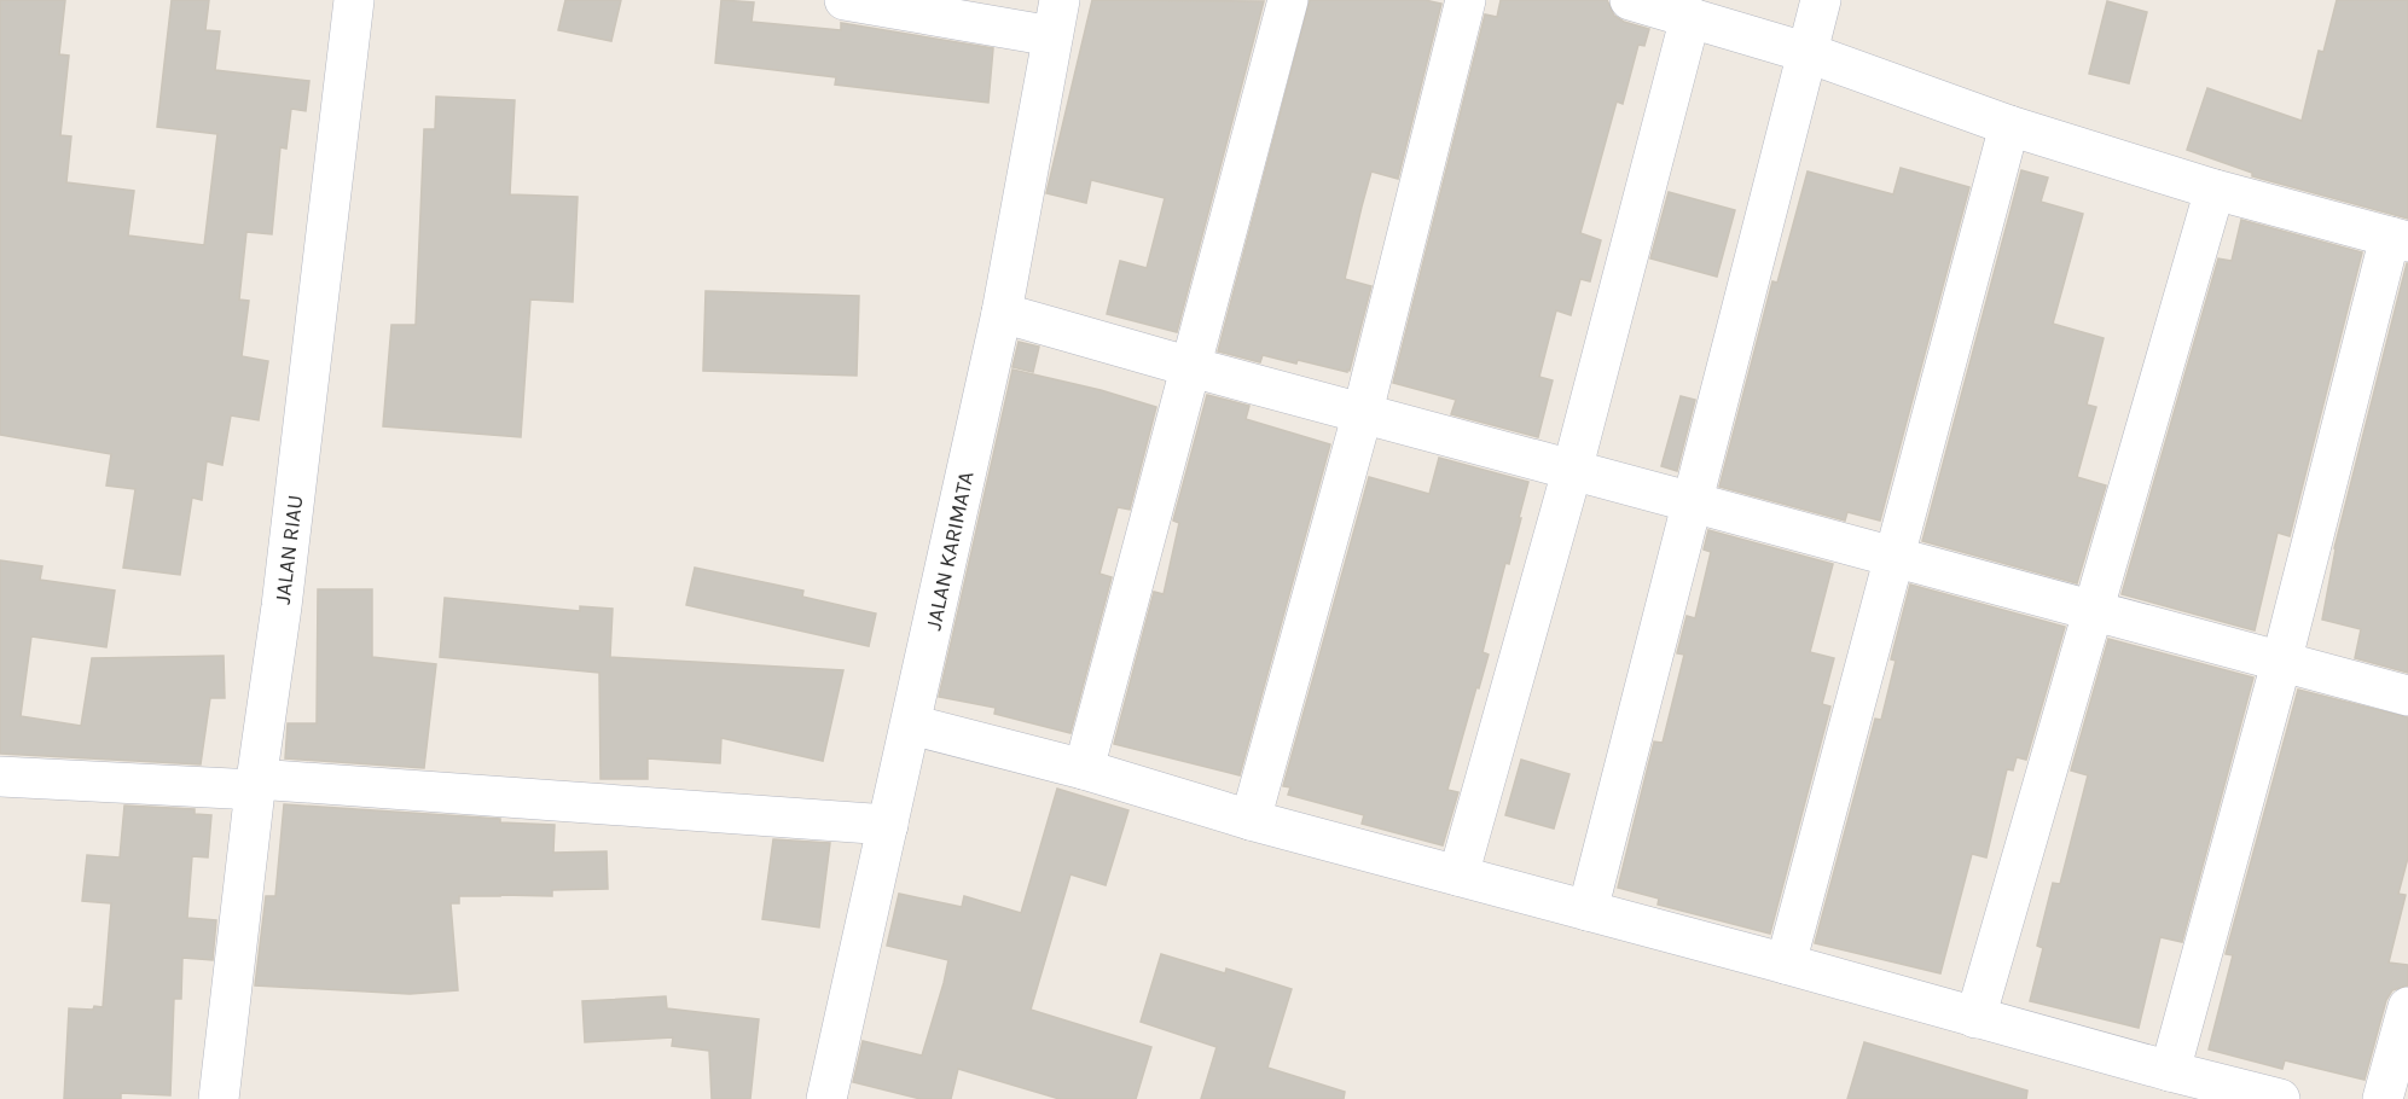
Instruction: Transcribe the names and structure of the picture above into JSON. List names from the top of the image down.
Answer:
{
  "streets": {
    "street": ["JALAN RIAU", "JALAN KARIMATA"]
  }
}
